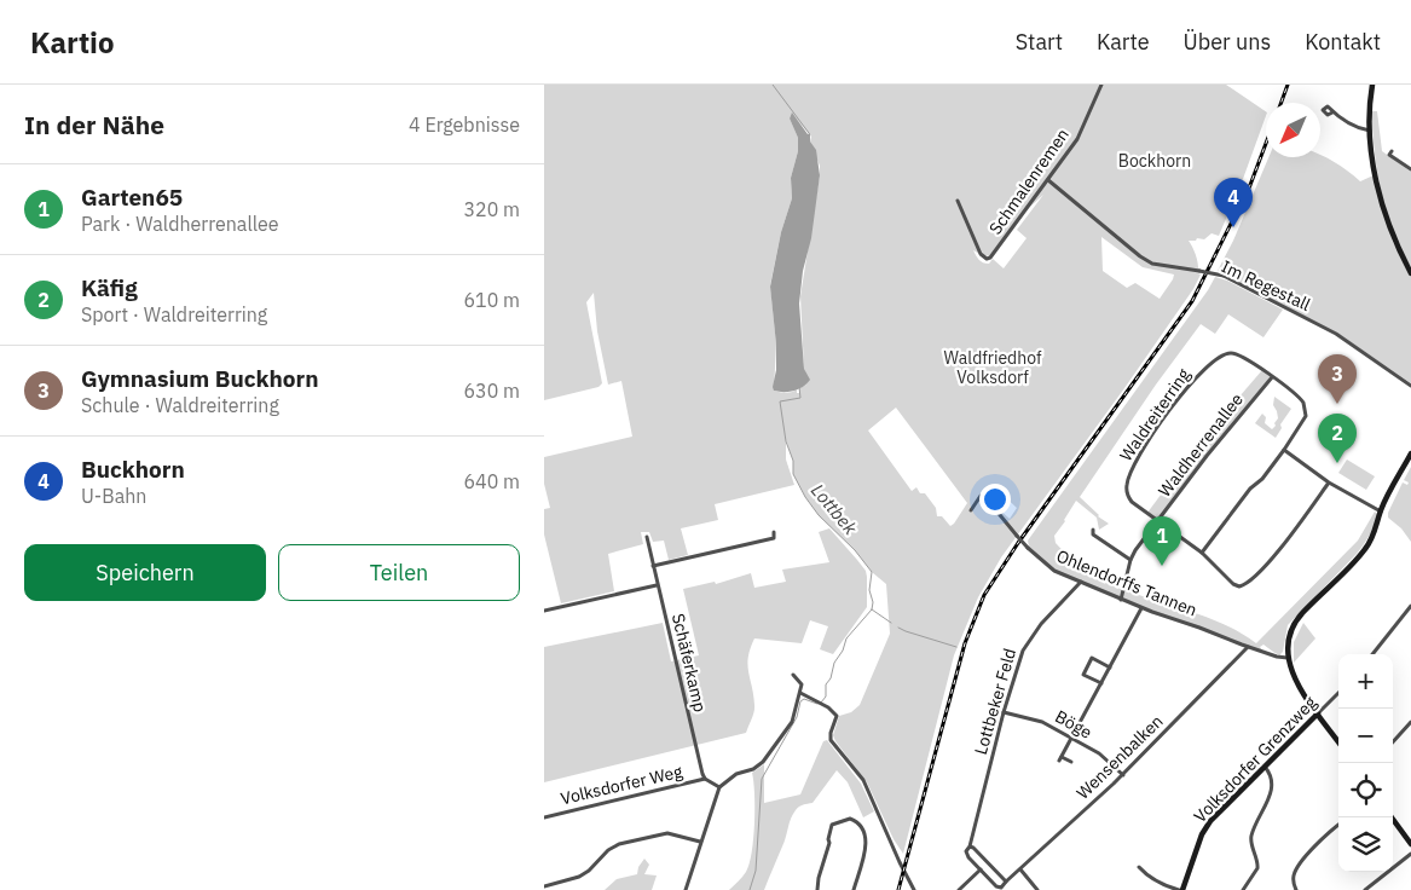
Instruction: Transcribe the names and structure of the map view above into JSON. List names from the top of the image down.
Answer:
{
  "streets": {
    "main road": ["Volksdorfer Grenzweg"],
    "street": [
      "Schmalenremen",
      "Im Regestall",
      "Waldreiterring",
      "Waldherrenallee",
      "Ohlendorffs Tannen",
      "Schäferkamp",
      "Lottbeker Feld",
      "Böge",
      "Wensenbalken",
      "Volksdorfer Weg"
    ]
  },
  "crossings": [
    ["Schmalenremen", "Im Regestall"],
    ["Waldreiterring", "Waldherrenallee"],
    ["Waldherrenallee", "Ohlendorffs Tannen"],
    ["Ohlendorffs Tannen", "Lottbeker Feld"],
    ["Ohlendorffs Tannen", "Wensenbalken"],
    ["Schäferkamp", "Volksdorfer Weg"],
    ["Lottbeker Feld", "Böge"],
    ["Böge", "Wensenbalken"]
  ],
  "water": ["Lottbek"],
  "parks": ["Bockhorn", "Waldfriedhof Volksdorf"],
  "north": "bottom left",
  "page": {
    "header": "Kartio",
    "nav": [
      "Start",
      "Karte",
      "Über uns",
      "Kontakt"
    ],
    "heading": ["In der Nähe", "4 Ergebnisse"],
    "list": [
      {
        "mark": "1",
        "name": "Garten65",
        "note": "Park · Waldherrenallee",
        "value": "320 m"
      },
      {
        "mark": "2",
        "name": "Käfig",
        "note": "Sport · Waldreiterring",
        "value": "610 m"
      },
      {
        "mark": "3",
        "name": "Gymnasium Buckhorn",
        "note": "Schule · Waldreiterring",
        "value": "630 m"
      },
      {
        "mark": "4",
        "name": "Buckhorn",
        "note": "U-Bahn",
        "value": "640 m"
      }
    ],
    "pins": [
      "4",
      "3",
      "2",
      "1"
    ],
    "buttons": ["Speichern", "Teilen"],
    "map_buttons": ["+", "−"]
  }
}
